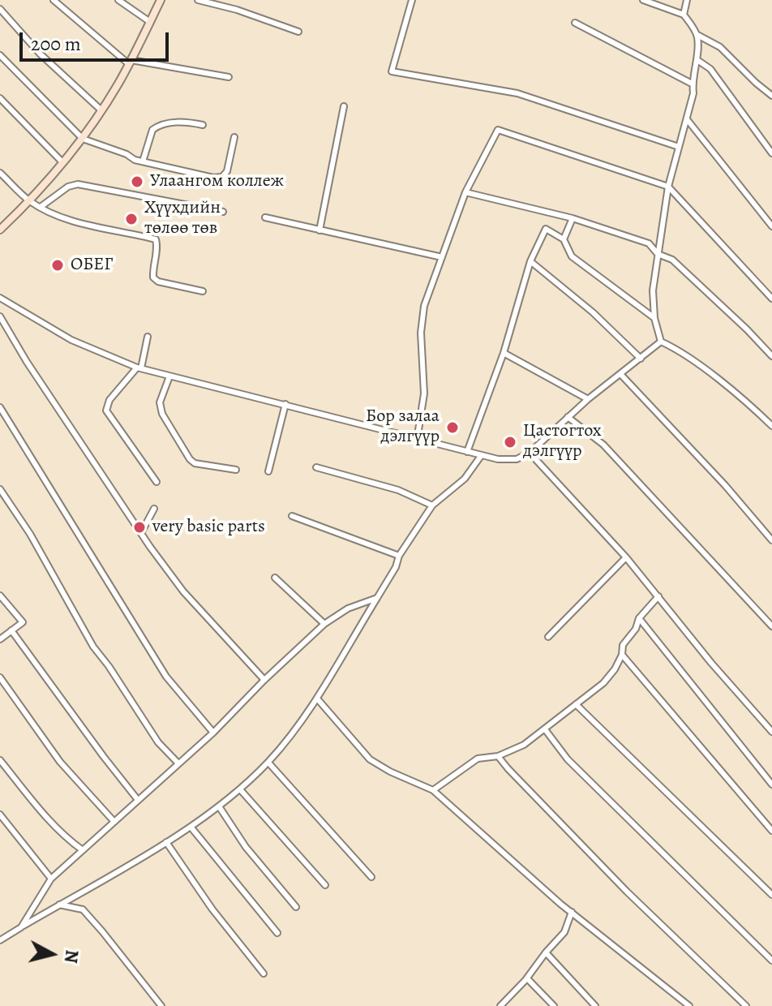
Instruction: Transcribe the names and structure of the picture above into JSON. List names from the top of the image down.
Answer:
{
  "places": [
    "Улаангом коллеж",
    "Хүүхдийн төлөө төв",
    "ОБЕГ",
    "Бор залаа дэлгүүр",
    "Цастогтох дэлгүүр",
    "very basic parts"
  ],
  "scale_bar": "200 m",
  "north": "right"
}
